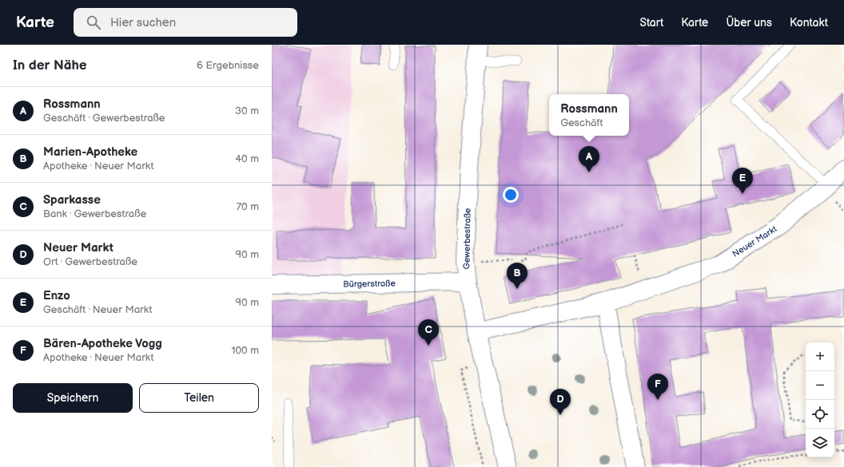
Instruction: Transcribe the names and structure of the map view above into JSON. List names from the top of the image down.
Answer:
{
  "streets": {
    "street": ["Gewerbestraße", "Neuer Markt", "Bürgerstraße"]
  },
  "crossings": [
    ["Gewerbestraße", "Neuer Markt"],
    ["Gewerbestraße", "Bürgerstraße"]
  ],
  "page": {
    "header": "Karte",
    "search": "Hier suchen",
    "nav": [
      "Start",
      "Karte",
      "Über uns",
      "Kontakt"
    ],
    "heading": ["In der Nähe", "6 Ergebnisse"],
    "list": [
      {
        "mark": "A",
        "name": "Rossmann",
        "note": "Geschäft · Gewerbestraße",
        "value": "30 m"
      },
      {
        "mark": "B",
        "name": "Marien-Apotheke",
        "note": "Apotheke · Neuer Markt",
        "value": "40 m"
      },
      {
        "mark": "C",
        "name": "Sparkasse",
        "note": "Bank · Gewerbestraße",
        "value": "70 m"
      },
      {
        "mark": "D",
        "name": "Neuer Markt",
        "note": "Ort · Gewerbestraße",
        "value": "90 m"
      },
      {
        "mark": "E",
        "name": "Enzo",
        "note": "Geschäft · Neuer Markt",
        "value": "90 m"
      },
      {
        "mark": "F",
        "name": "Bären-Apotheke Vogg",
        "note": "Apotheke · Neuer Markt",
        "value": "100 m"
      }
    ],
    "popup": ["Rossmann", "Geschäft"],
    "pins": [
      "A",
      "E",
      "B",
      "C",
      "F",
      "D"
    ],
    "map_buttons": ["+", "−"],
    "buttons": ["Speichern", "Teilen"]
  }
}
